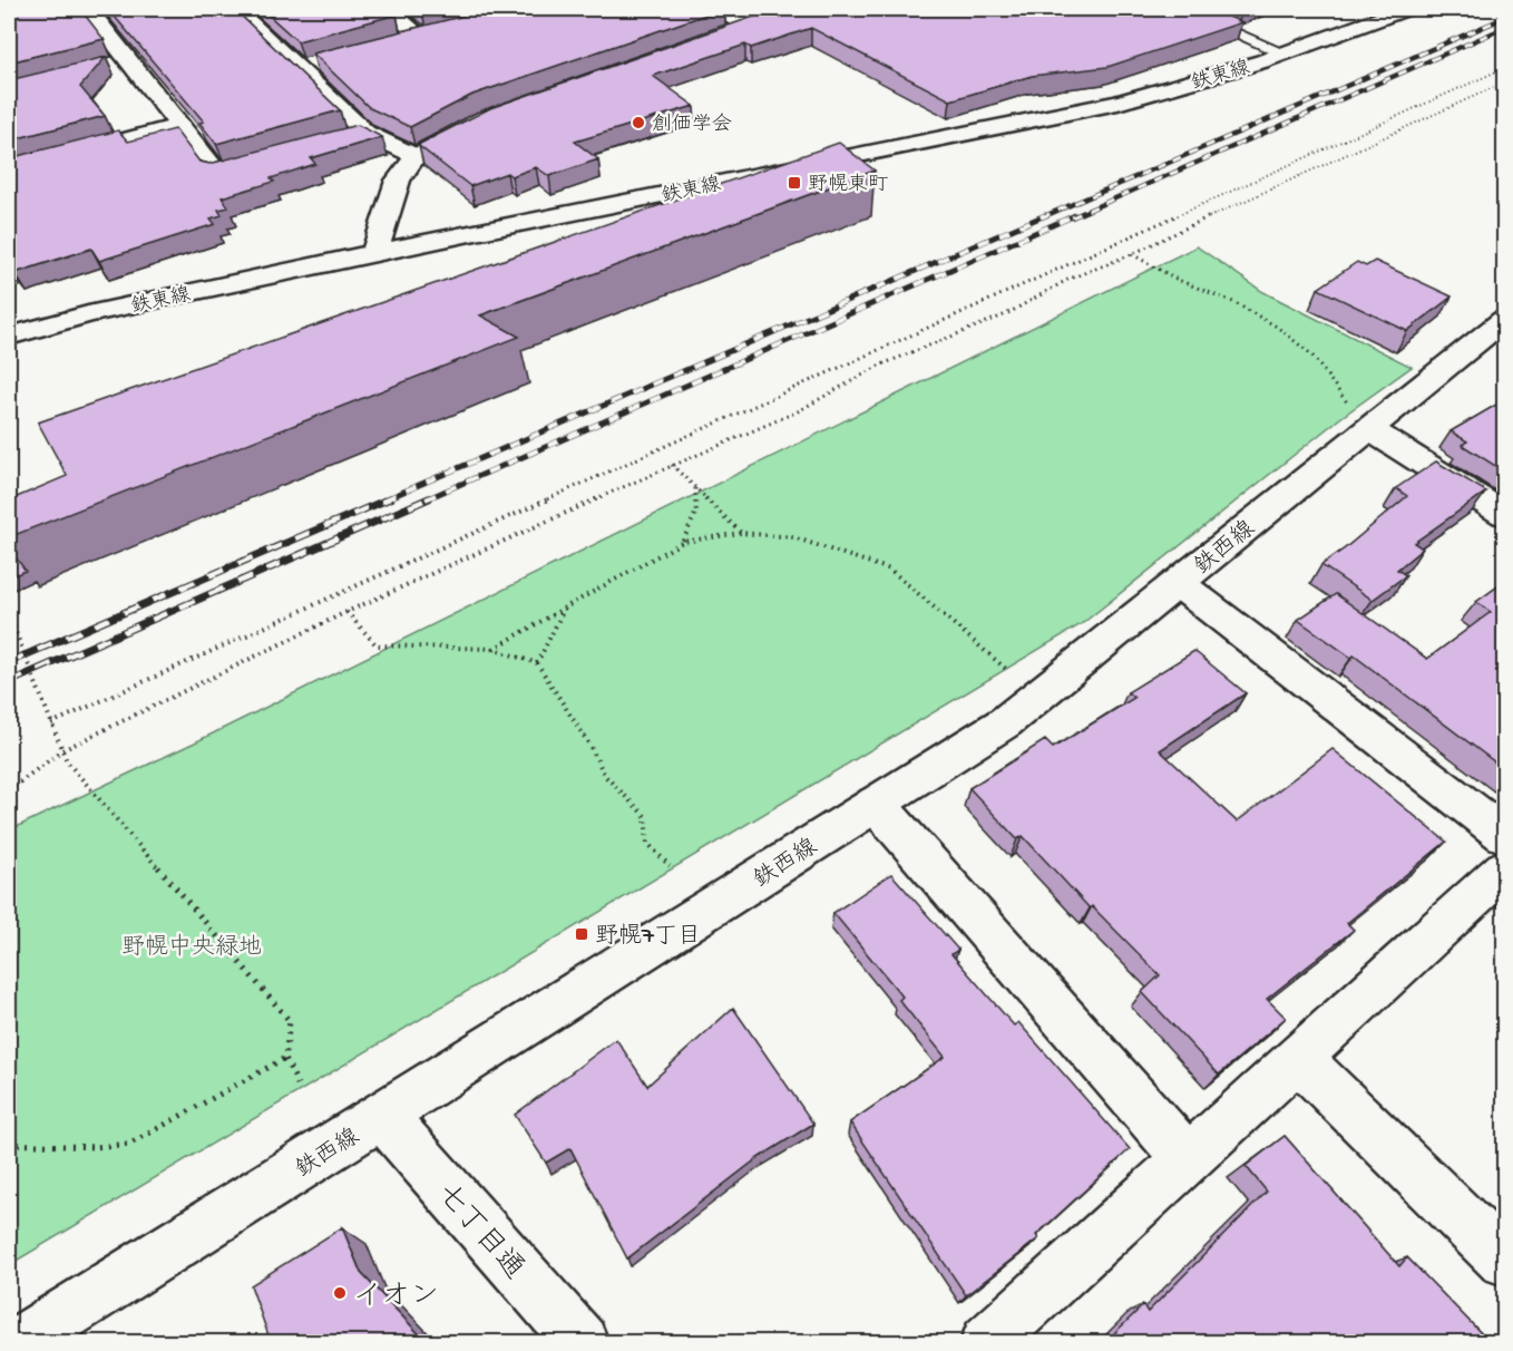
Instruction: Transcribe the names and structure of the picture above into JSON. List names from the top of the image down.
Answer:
{
  "streets": {
    "street": ["鉄東線", "鉄西線", "七丁目通"]
  },
  "crossings": [
    ["鉄西線", "七丁目通"]
  ],
  "parks": ["野幌中央緑地"],
  "places": {
    "other": ["創価学会", "イオン"],
    "transit": ["野幌東町", "野幌7丁目"]
  }
}
